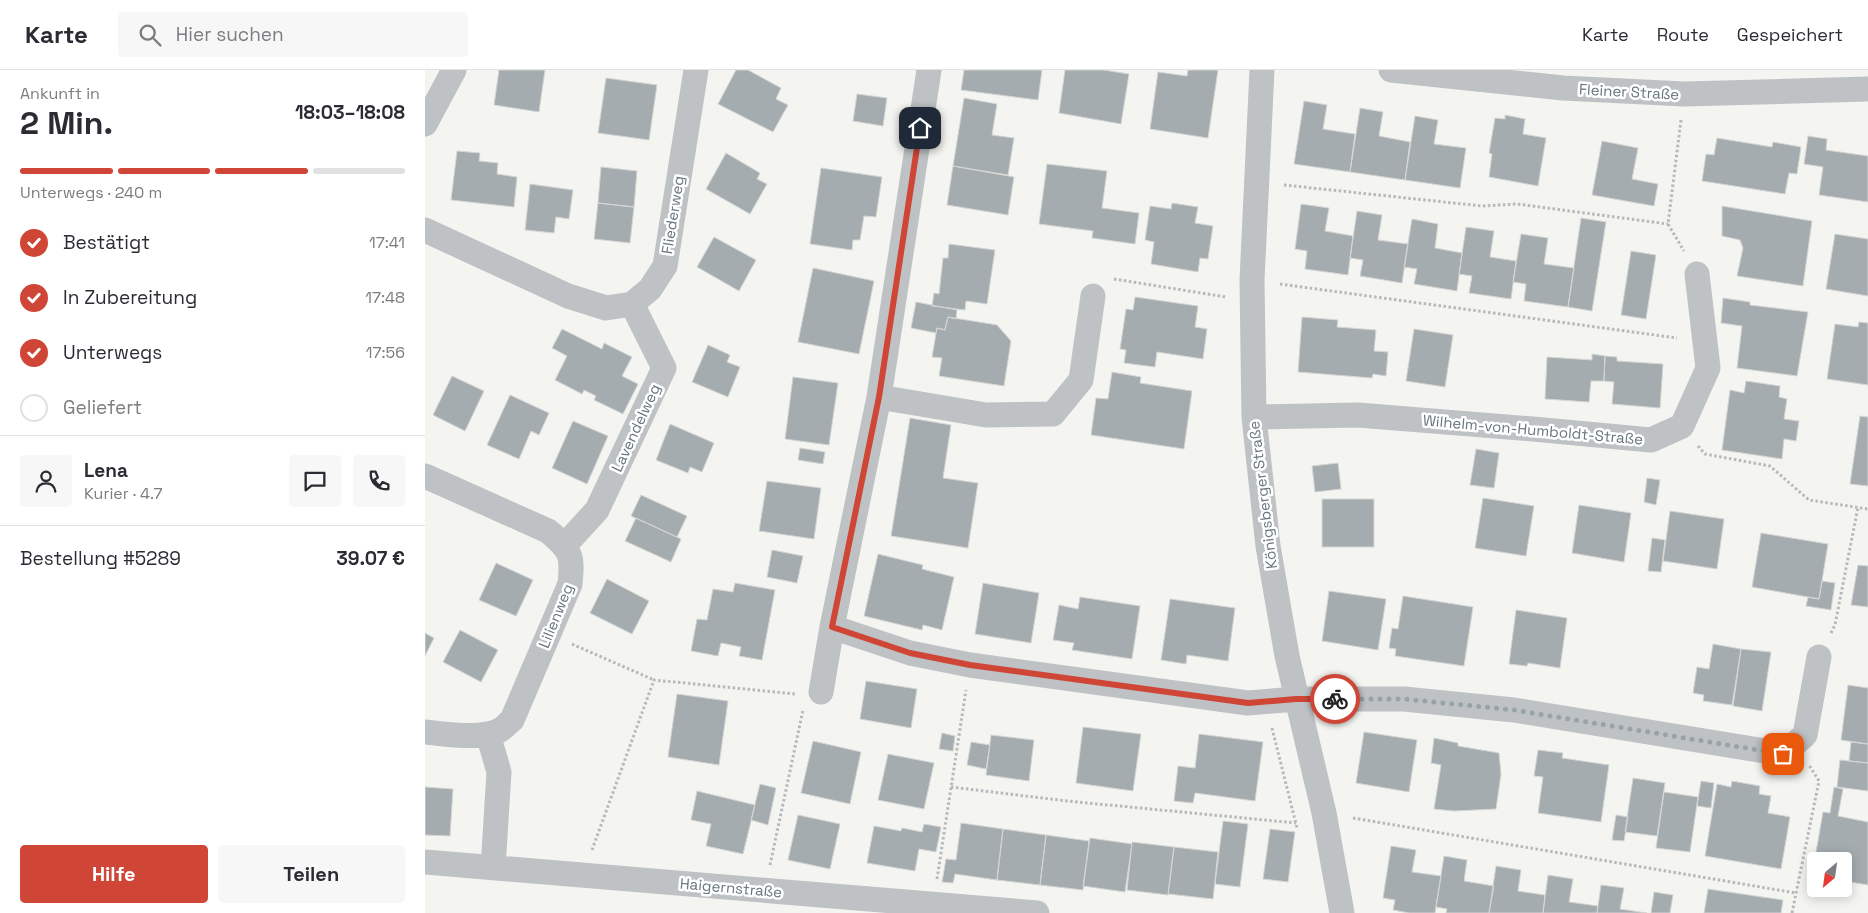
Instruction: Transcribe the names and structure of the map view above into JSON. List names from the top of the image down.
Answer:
{
  "streets": {
    "street": [
      "Fleiner Straße",
      "Fliederweg",
      "Lavendelweg",
      "Wilhelm-von-Humboldt-Straße",
      "Königsberger Straße",
      "Lilienweg",
      "Haigernstraße"
    ]
  },
  "crossings": [
    ["Fliederweg", "Lavendelweg"],
    ["Lavendelweg", "Lilienweg"],
    ["Wilhelm-von-Humboldt-Straße", "Königsberger Straße"]
  ],
  "north": "bottom left",
  "page": {
    "header": "Karte",
    "search": "Hier suchen",
    "nav": ["Karte", "Route", "Gespeichert"],
    "heading": ["2 Min.", "Ankunft in", "18:03–18:08"],
    "panel": [
      "Lena",
      "Kurier · 4.7",
      "Bestellung #5289",
      "39.07 €"
    ],
    "bar": "Unterwegs · 240 m",
    "list": [
      ["Bestätigt", "17:41"],
      ["In Zubereitung", "17:48"],
      ["Unterwegs", "17:56"],
      "Geliefert"
    ],
    "buttons": ["Hilfe", "Teilen"]
  }
}
